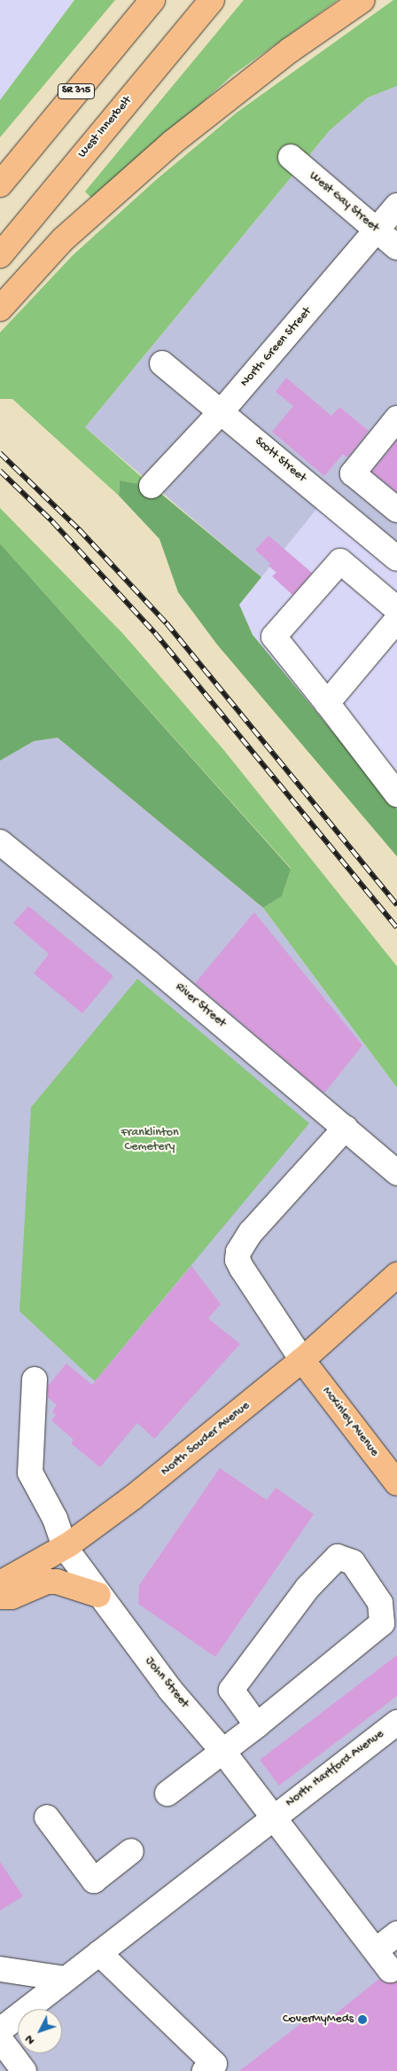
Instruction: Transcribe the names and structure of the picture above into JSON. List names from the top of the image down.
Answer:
{
  "streets": {
    "main road": [
      "SR 315",
      "West Innerbelt",
      "McKinley Avenue",
      "North Souder Avenue"
    ],
    "street": [
      "West Gay Street",
      "North Green Street",
      "Scott Street",
      "River Street",
      "John Street",
      "North Hartford Avenue"
    ]
  },
  "crossings": [
    ["West Gay Street", "North Green Street"],
    ["North Green Street", "Scott Street"],
    ["McKinley Avenue", "North Souder Avenue"],
    ["North Souder Avenue", "John Street"],
    ["John Street", "North Hartford Avenue"]
  ],
  "parks": ["Franklinton Cemetery"],
  "places": ["CoverMyMeds"],
  "north": "bottom left"
}
